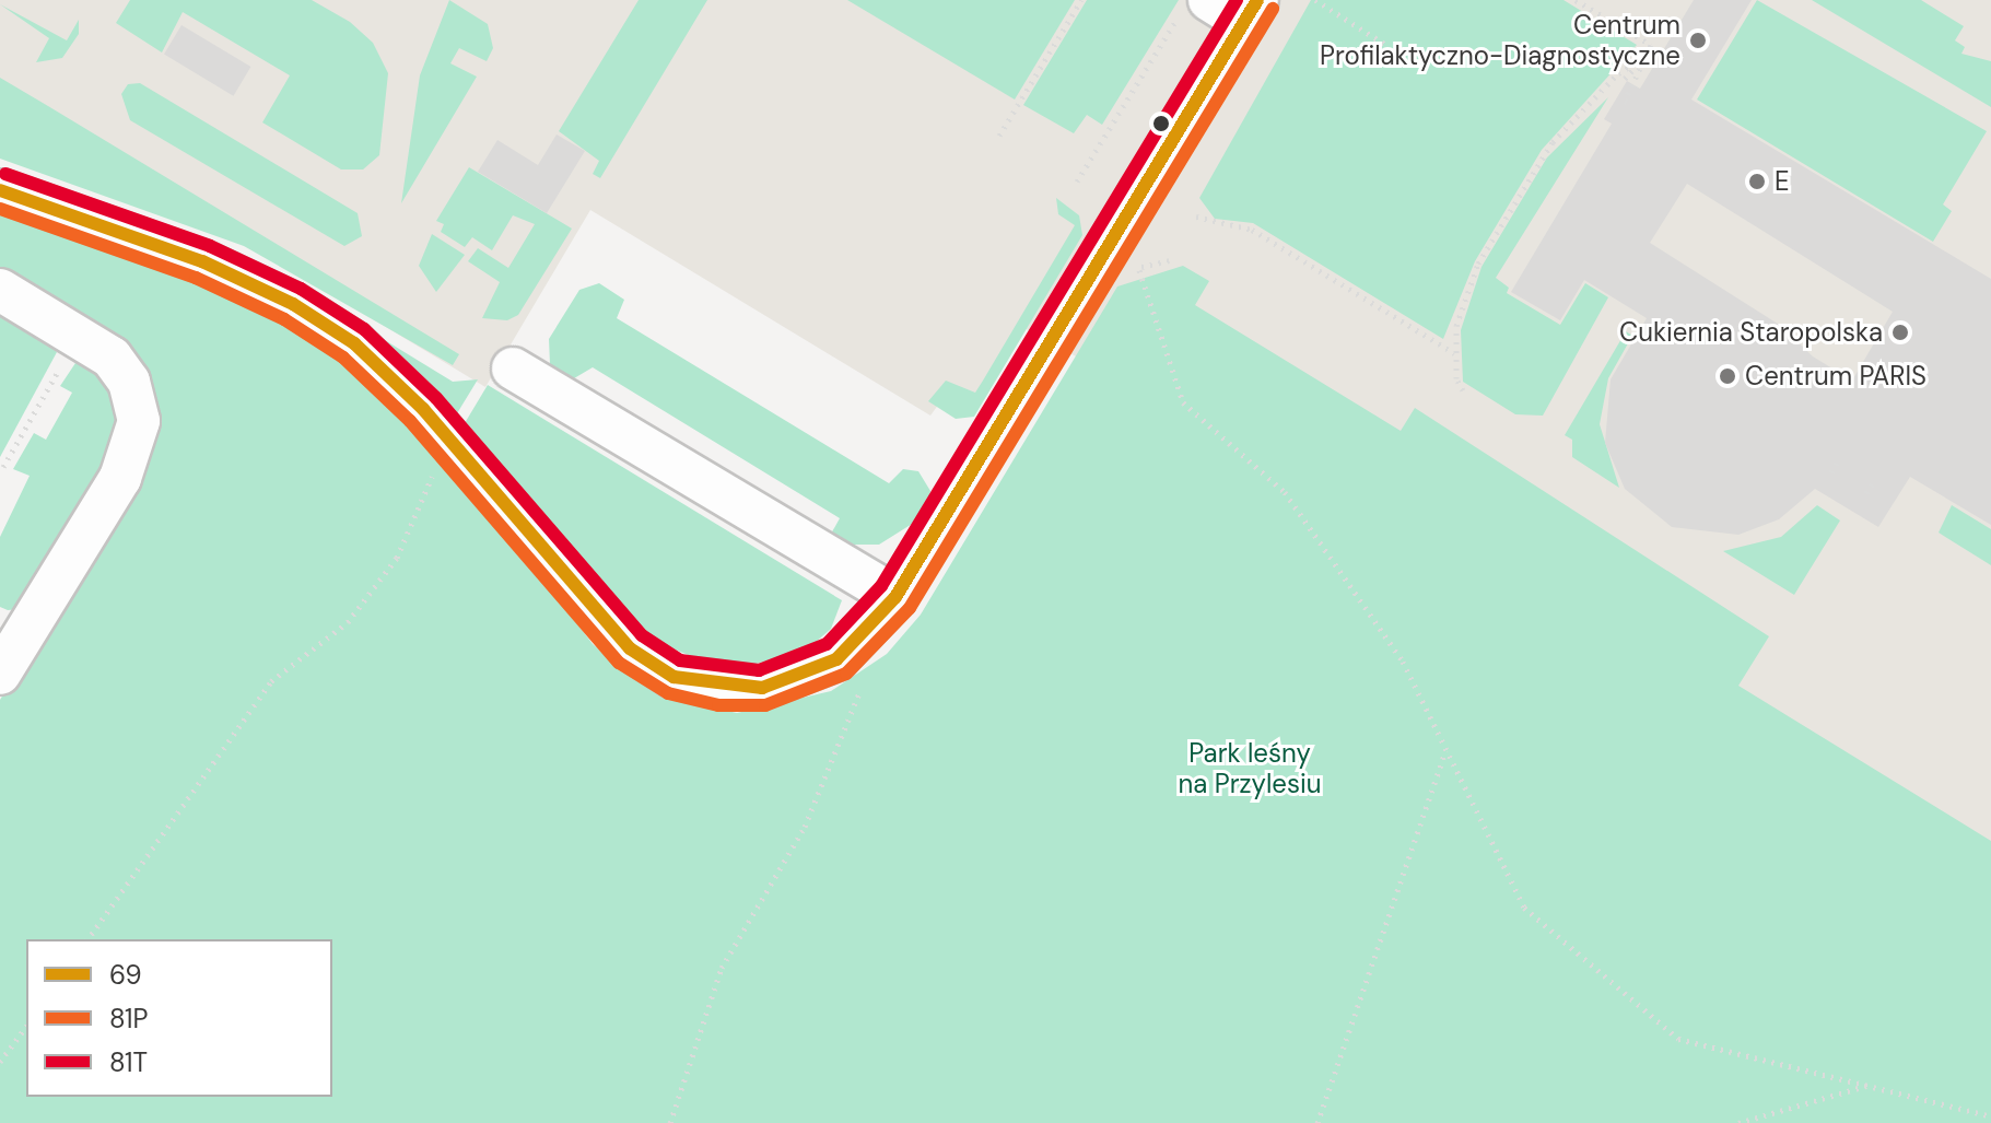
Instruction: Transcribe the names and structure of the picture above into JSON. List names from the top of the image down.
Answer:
{
  "parks": ["Park leśny na Przylesiu"],
  "places": [
    "Centrum Profilaktyczno-Diagnostyczne",
    "E",
    "Cukiernia Staropolska",
    "Centrum PARIS"
  ],
  "lines": ["transit line 69", "transit line 81T", "transit line 81P"],
  "legend": ["69", "81P", "81T"]
}
